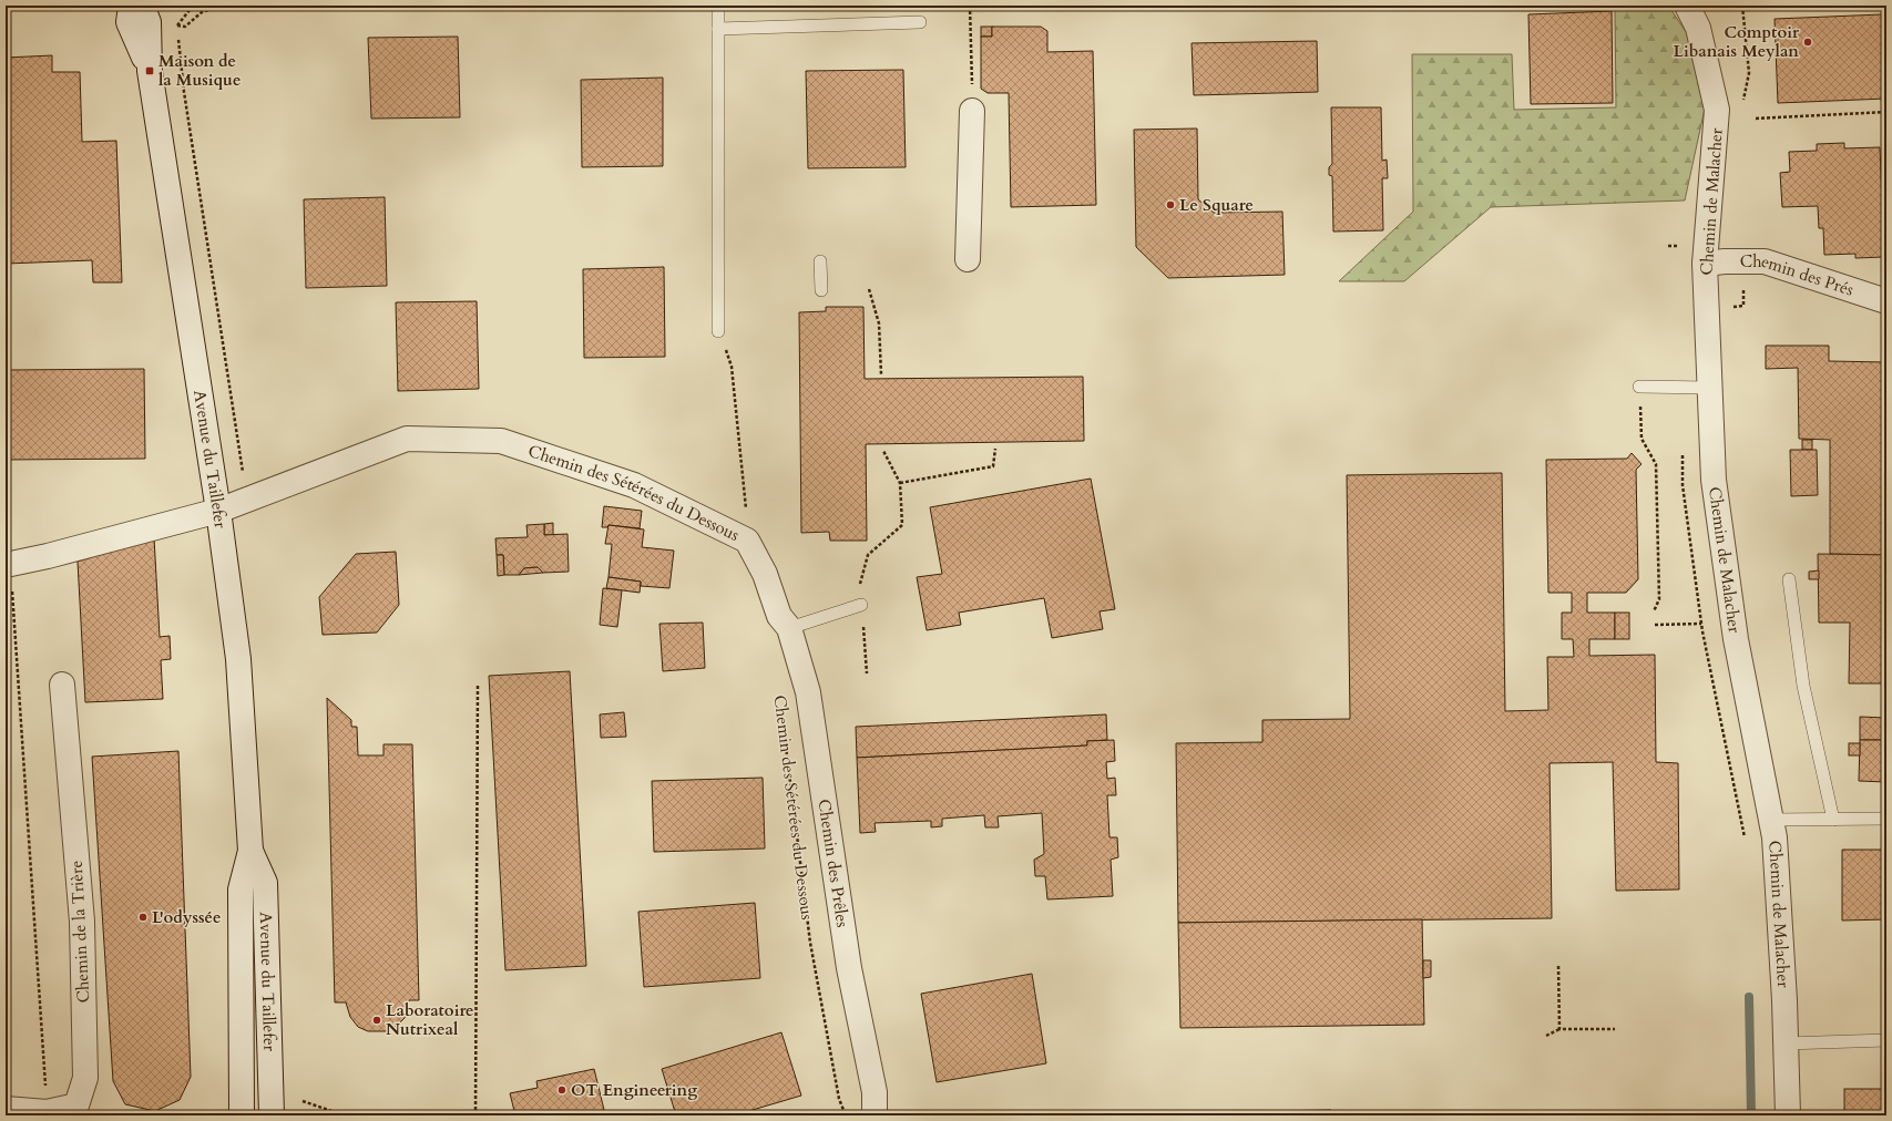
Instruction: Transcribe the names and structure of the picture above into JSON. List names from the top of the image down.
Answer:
{
  "streets": {
    "street": [
      "Chemin de Malacher",
      "Chemin des Prés",
      "Avenue du Taillefer",
      "Chemin des Sétérées du Dessous",
      "Chemin des Prêles",
      "Chemin de la Trière"
    ]
  },
  "crossings": [
    ["Chemin de Malacher", "Chemin des Prés"],
    ["Avenue du Taillefer", "Chemin des Sétérées du Dessous"],
    ["Chemin des Sétérées du Dessous", "Chemin des Prêles"]
  ],
  "places": {
    "other": [
      "Comptoir Libanais Meylan",
      "Le Square",
      "L'odyssée",
      "Laboratoire Nutrixeal",
      "OT Engineering"
    ],
    "transit": ["Maison de la Musique"]
  }
}
